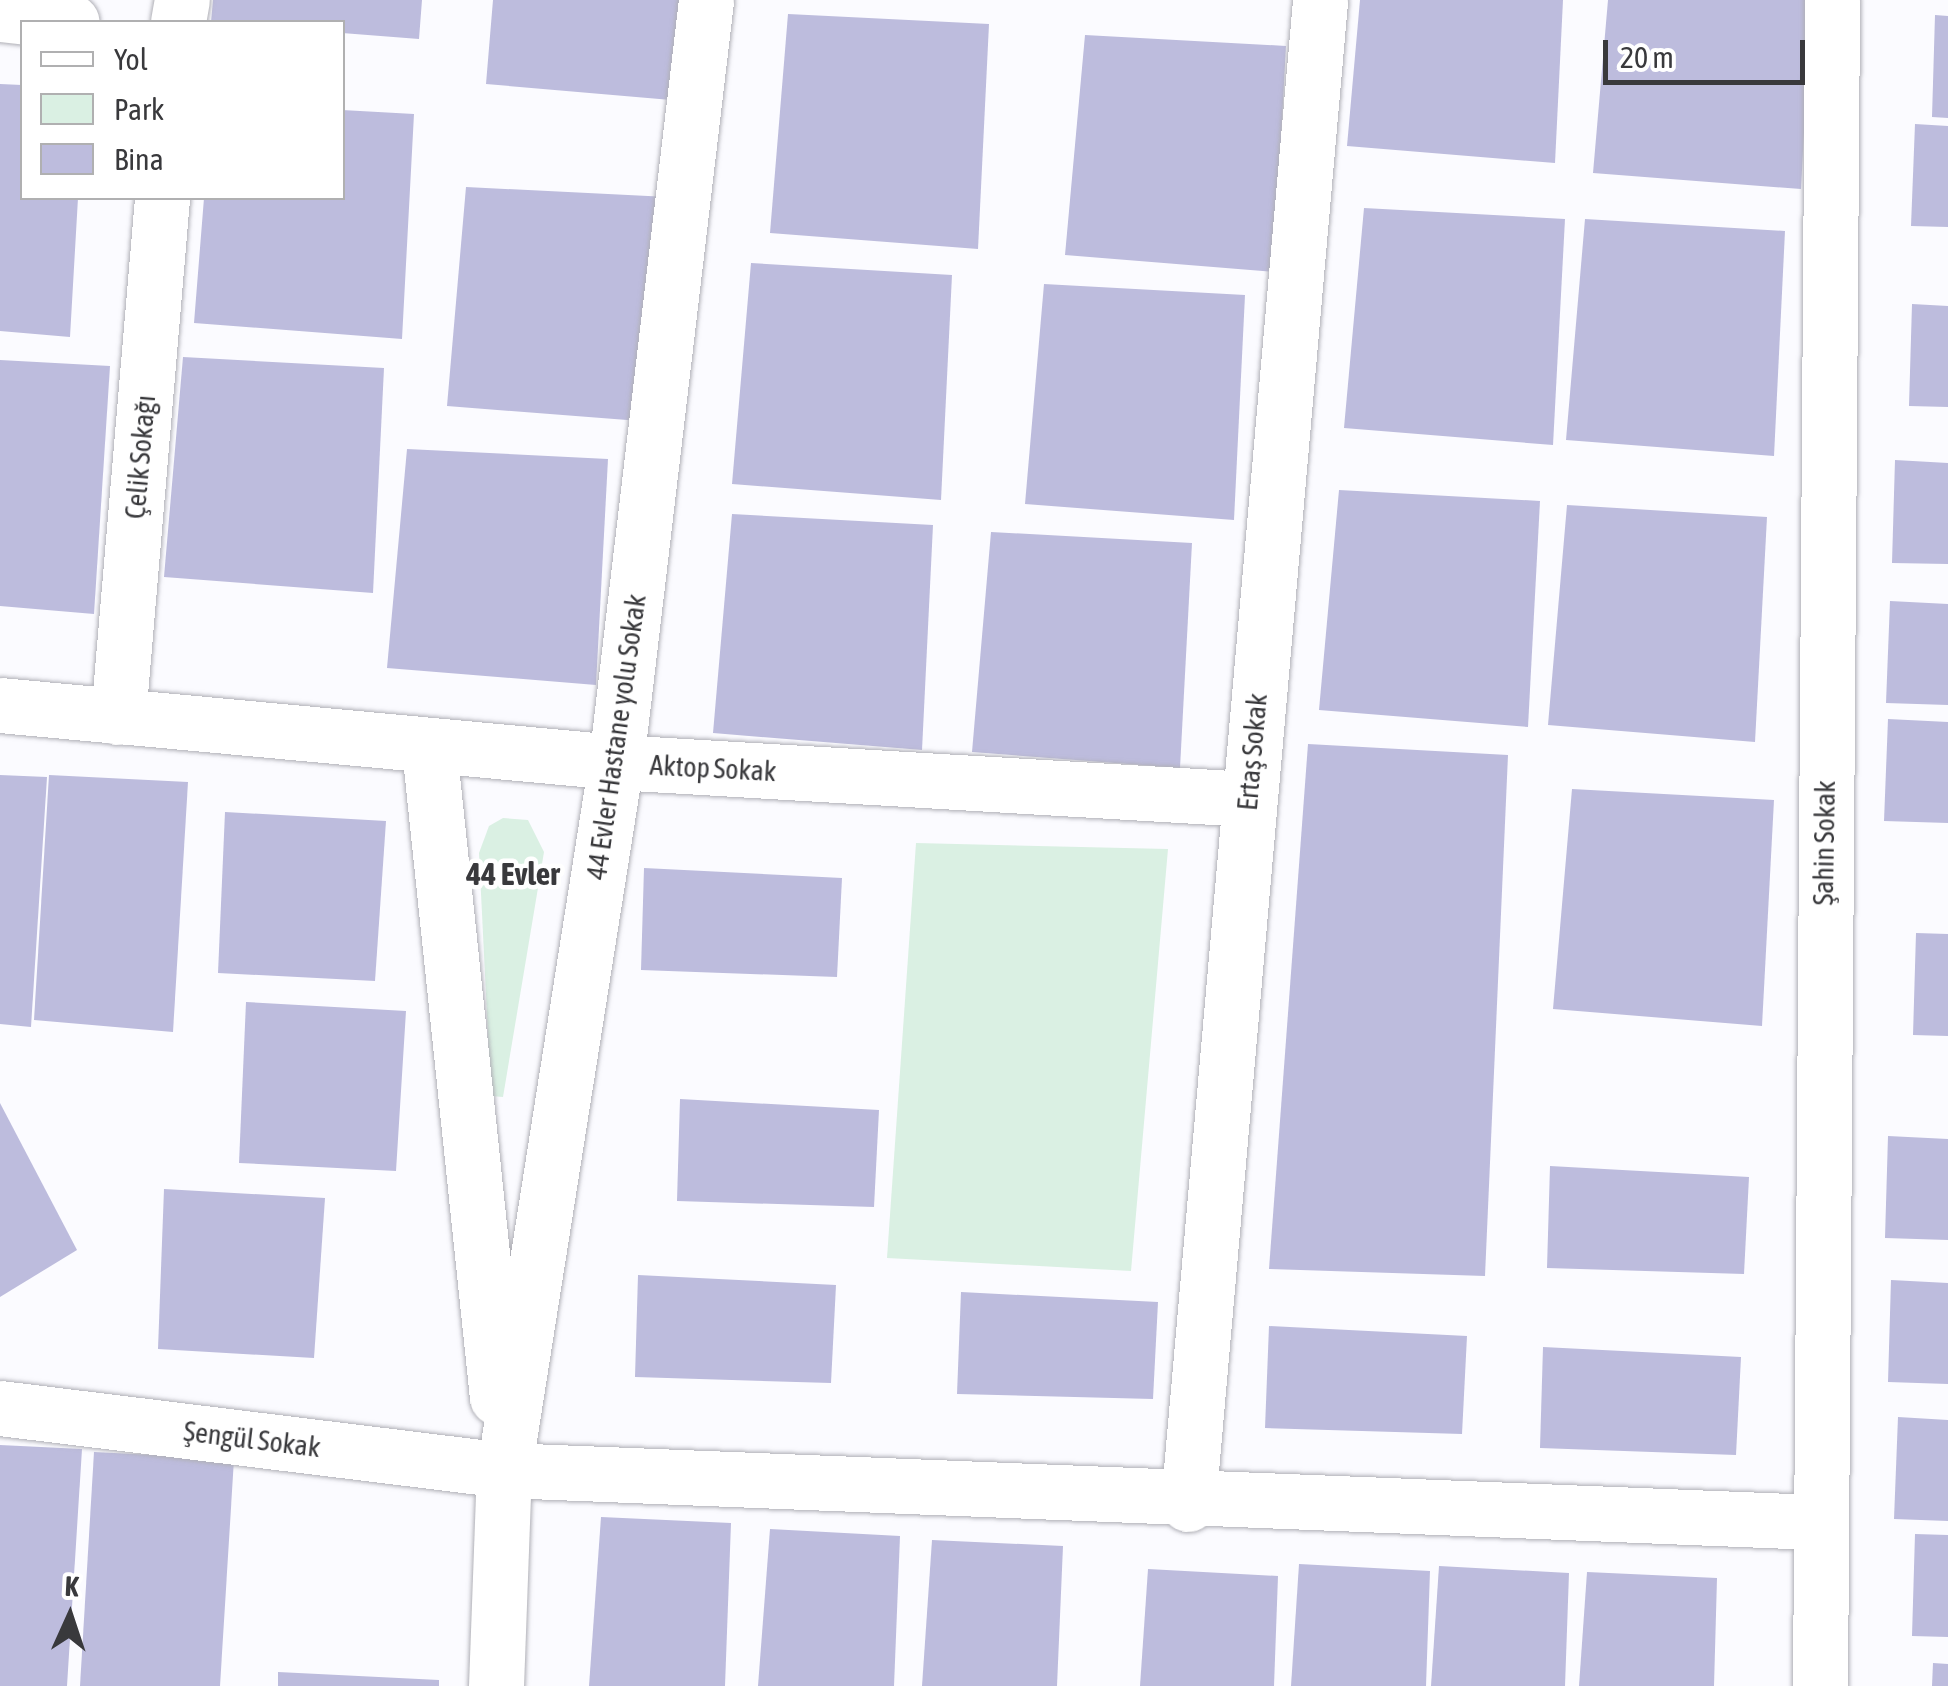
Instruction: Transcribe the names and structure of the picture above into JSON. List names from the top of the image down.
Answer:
{
  "streets": {
    "street": [
      "Çelik Sokağı",
      "44 Evler Hastane yolu Sokak",
      "Ertaş Sokak",
      "Aktop Sokak",
      "Şahin Sokak",
      "Şengül Sokak"
    ]
  },
  "crossings": [
    ["Çelik Sokağı", "Aktop Sokak"],
    ["44 Evler Hastane yolu Sokak", "Aktop Sokak"],
    ["44 Evler Hastane yolu Sokak", "Şengül Sokak"],
    ["Ertaş Sokak", "Aktop Sokak"],
    ["Ertaş Sokak", "Şengül Sokak"],
    ["Şahin Sokak", "Şengül Sokak"]
  ],
  "districts": ["44 Evler"],
  "legend": ["Yol", "Park", "Bina"],
  "scale_bar": "20 m",
  "north": "top"
}
